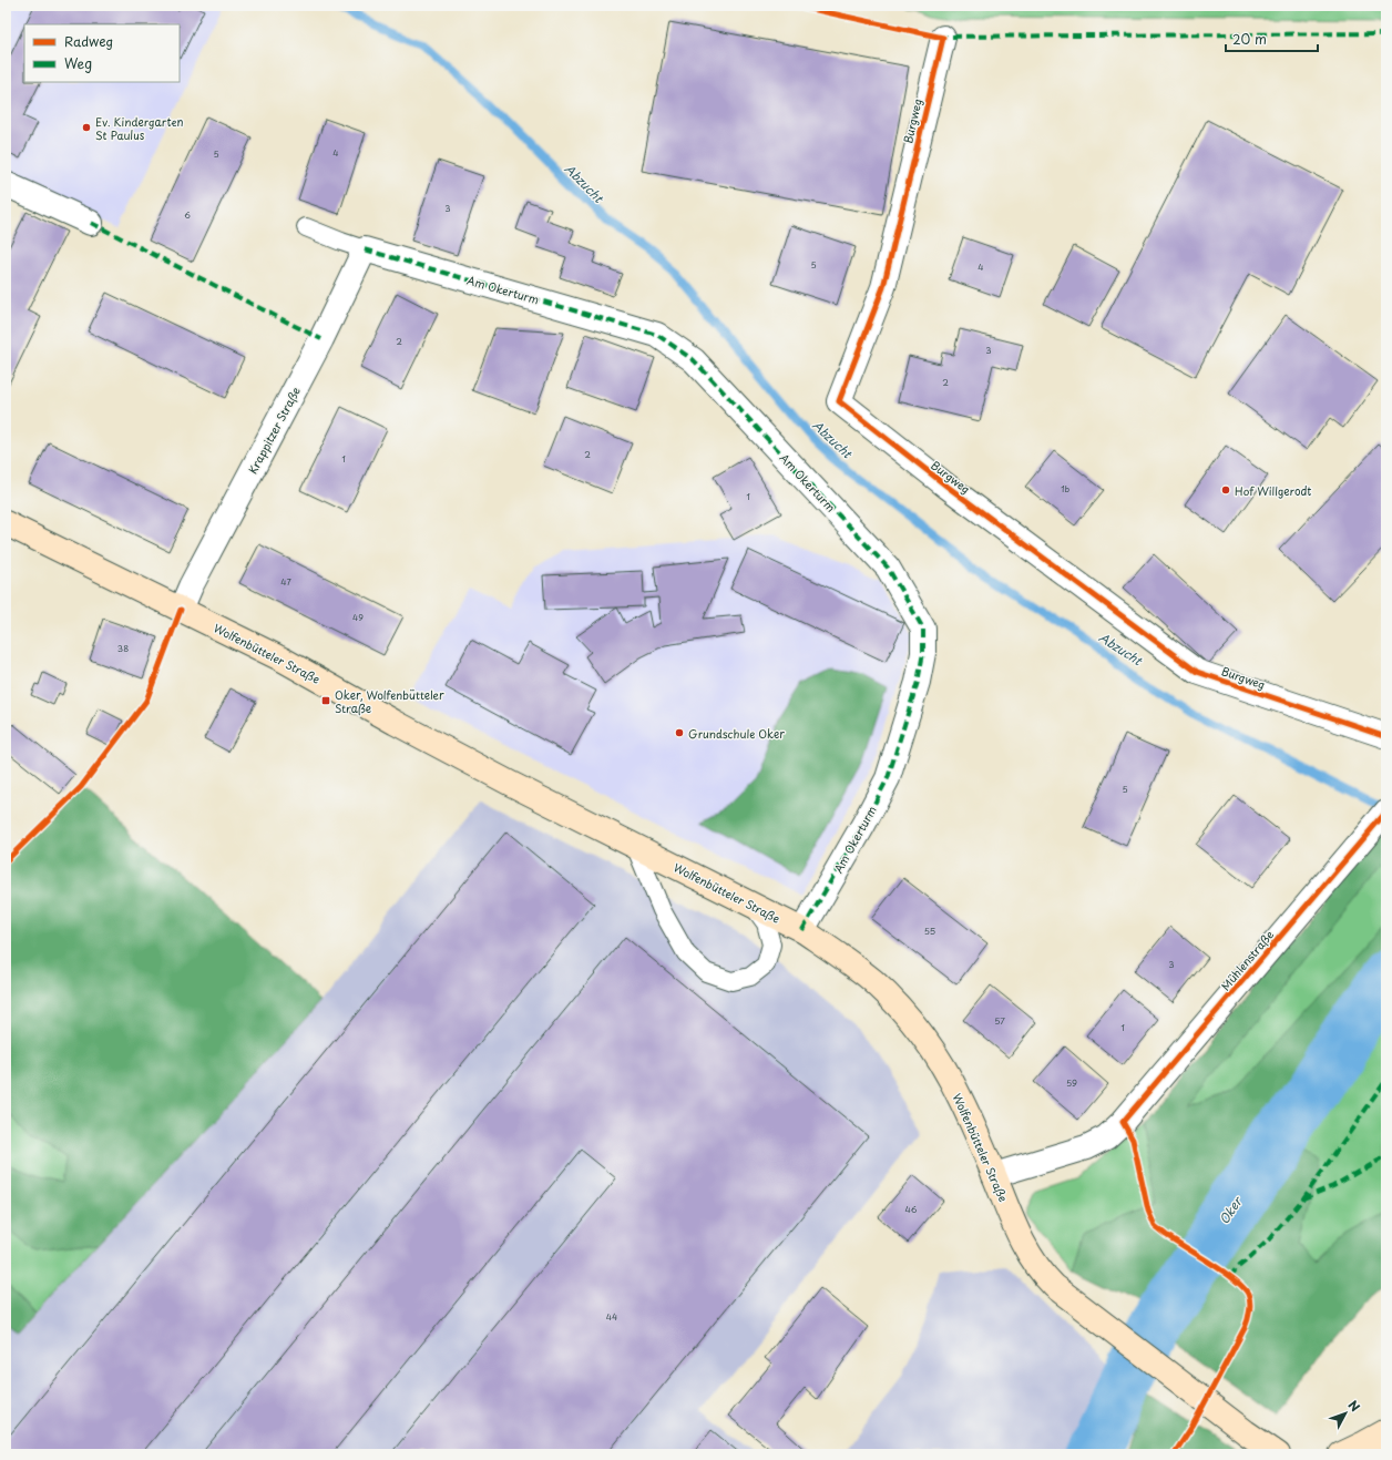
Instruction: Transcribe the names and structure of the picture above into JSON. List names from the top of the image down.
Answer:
{
  "streets": {
    "main road": ["Wolfenbütteler Straße"],
    "street": [
      "Burgweg",
      "Am Okerturm",
      "Krappitzer Straße",
      "Mühlenstraße"
    ]
  },
  "crossings": [
    ["Am Okerturm", "Krappitzer Straße"],
    ["Am Okerturm", "Wolfenbütteler Straße"],
    ["Krappitzer Straße", "Wolfenbütteler Straße"],
    ["Wolfenbütteler Straße", "Mühlenstraße"]
  ],
  "water": ["Abzucht", "Oker"],
  "places": {
    "other": ["Ev. Kindergarten St Paulus", "Hof Willgerodt", "Grundschule Oker"],
    "transit": ["Oker, Wolfenbütteler Straße"]
  },
  "house_numbers": [
    "4",
    "5",
    "3",
    "6",
    "5",
    "4",
    "2",
    "3",
    "2",
    "2",
    "1",
    "1b",
    "1",
    "47",
    "49",
    "38",
    "5",
    "55",
    "3",
    "57",
    "1",
    "59",
    "46",
    "44"
  ],
  "legend": ["Radweg", "Weg"],
  "scale_bar": "20 m",
  "north": "top right"
}
